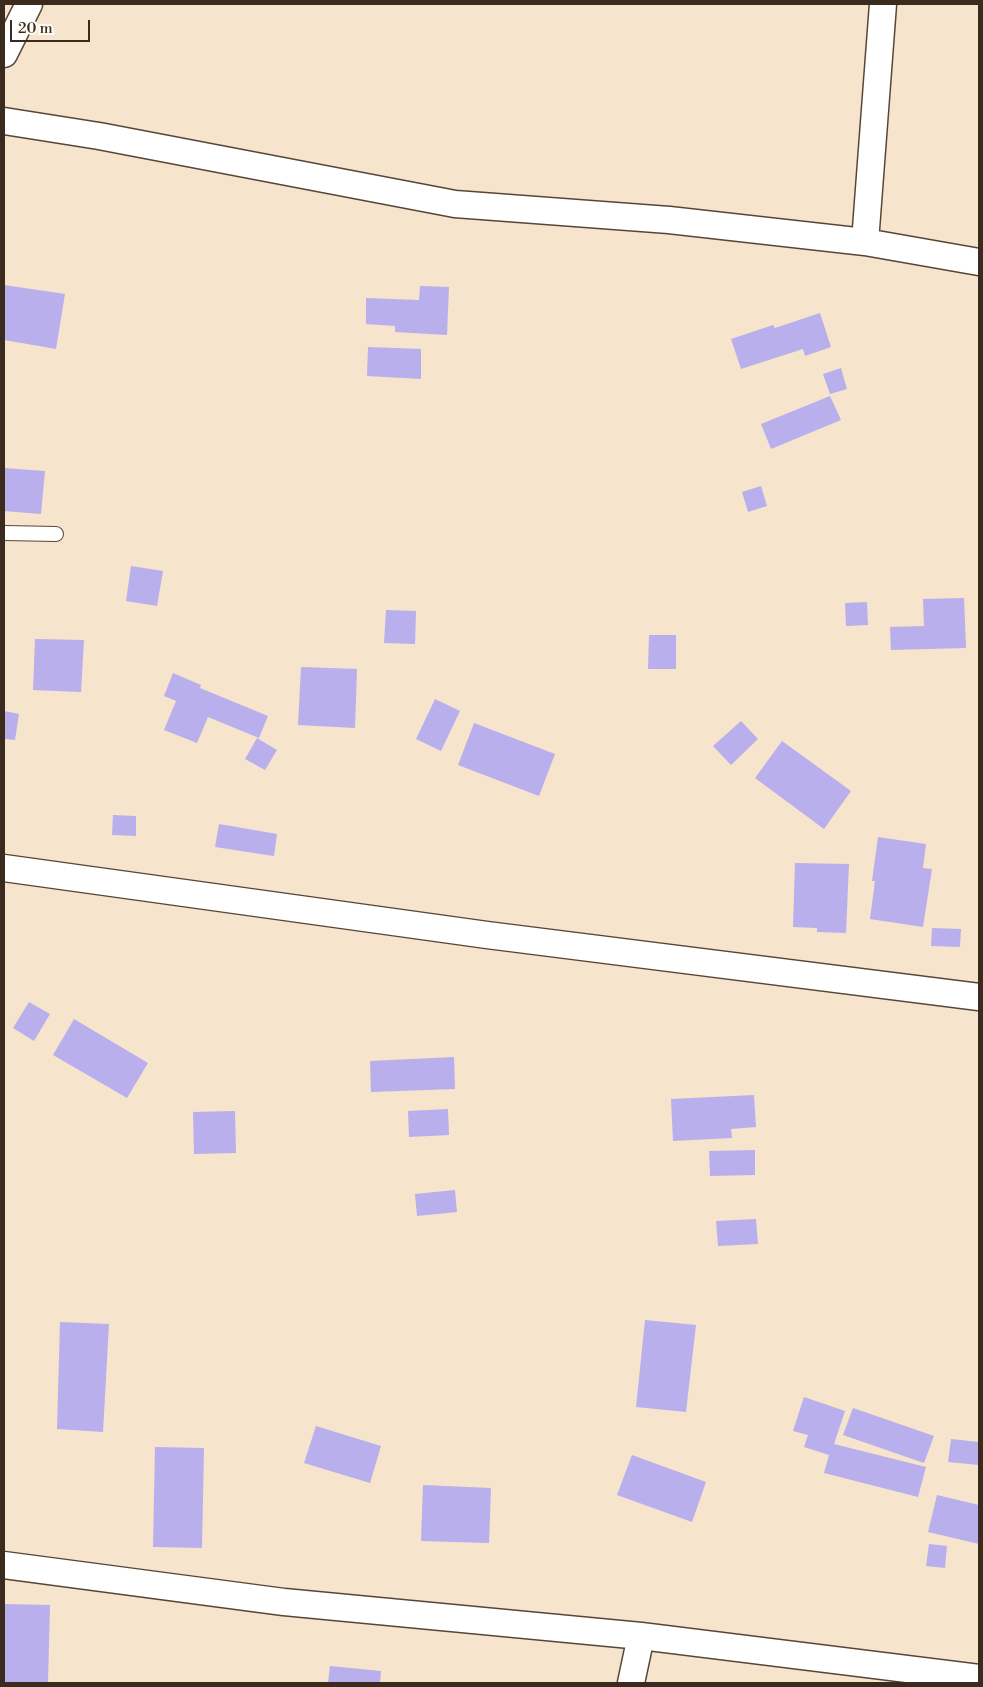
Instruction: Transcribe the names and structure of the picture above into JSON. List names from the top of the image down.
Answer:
{
  "scale_bar": "20 m"
}
